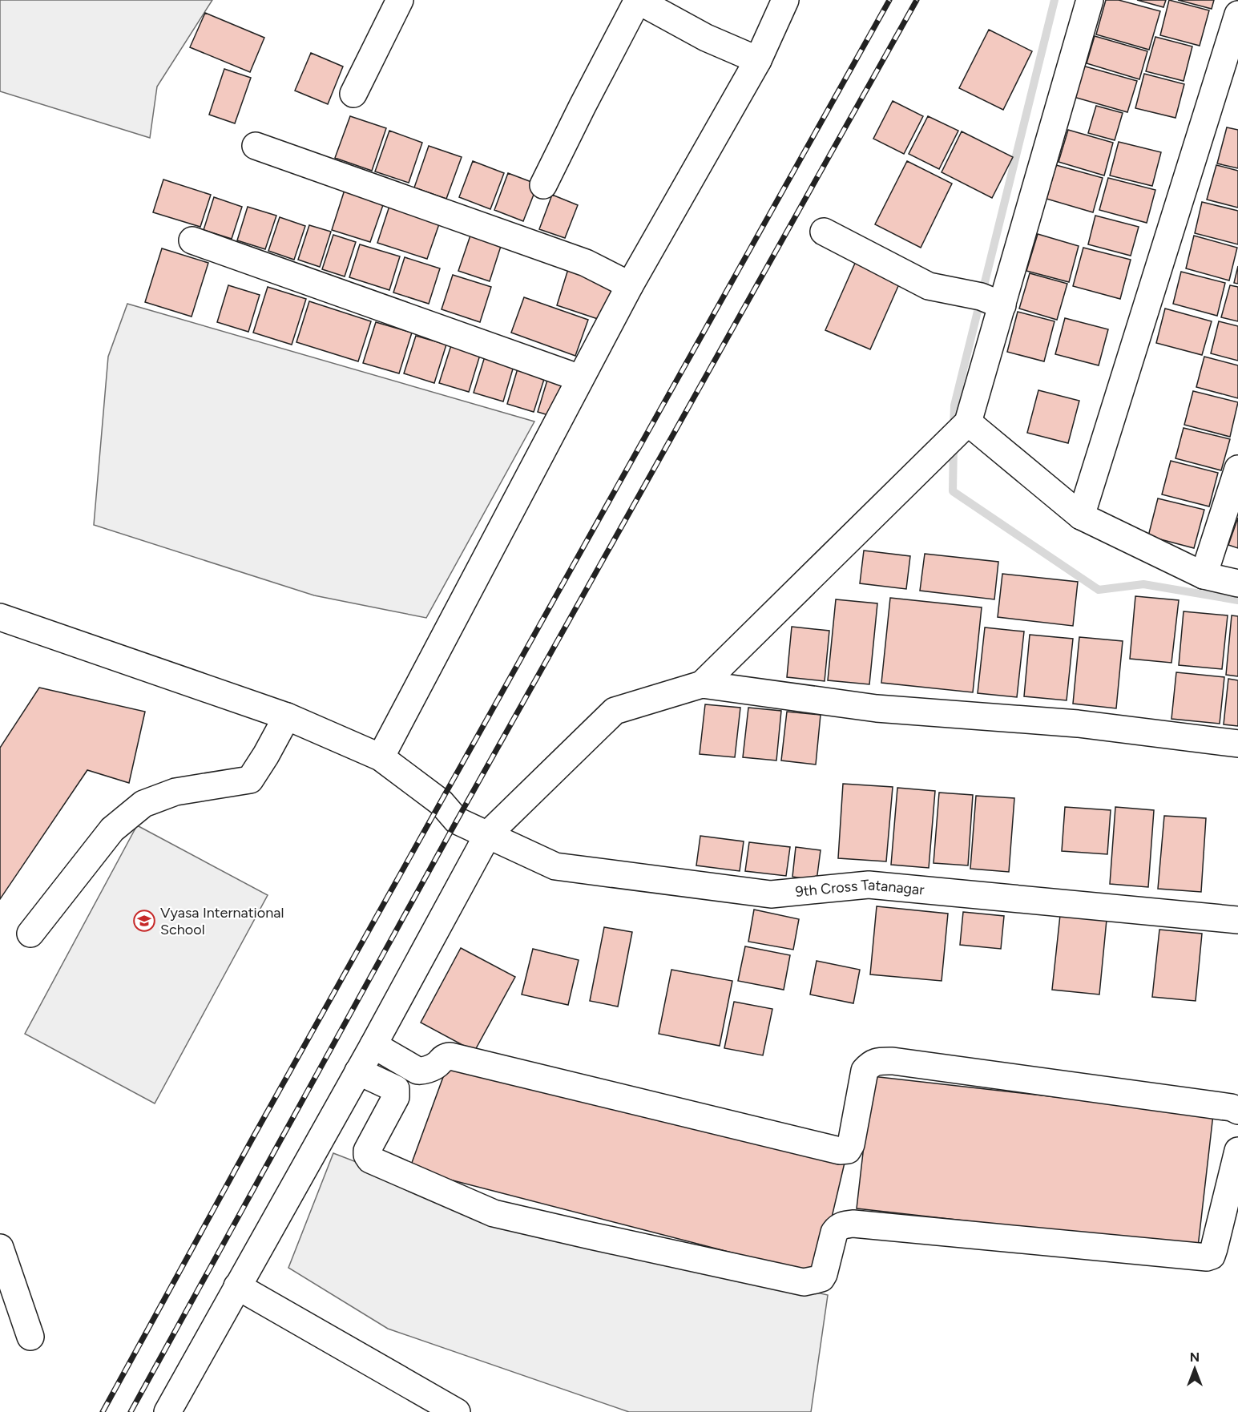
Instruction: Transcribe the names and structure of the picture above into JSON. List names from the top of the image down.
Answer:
{
  "streets": {
    "street": ["9th Cross Tatanagar"]
  },
  "places": {
    "school or university": ["Vyasa International School"]
  },
  "north": "top"
}
